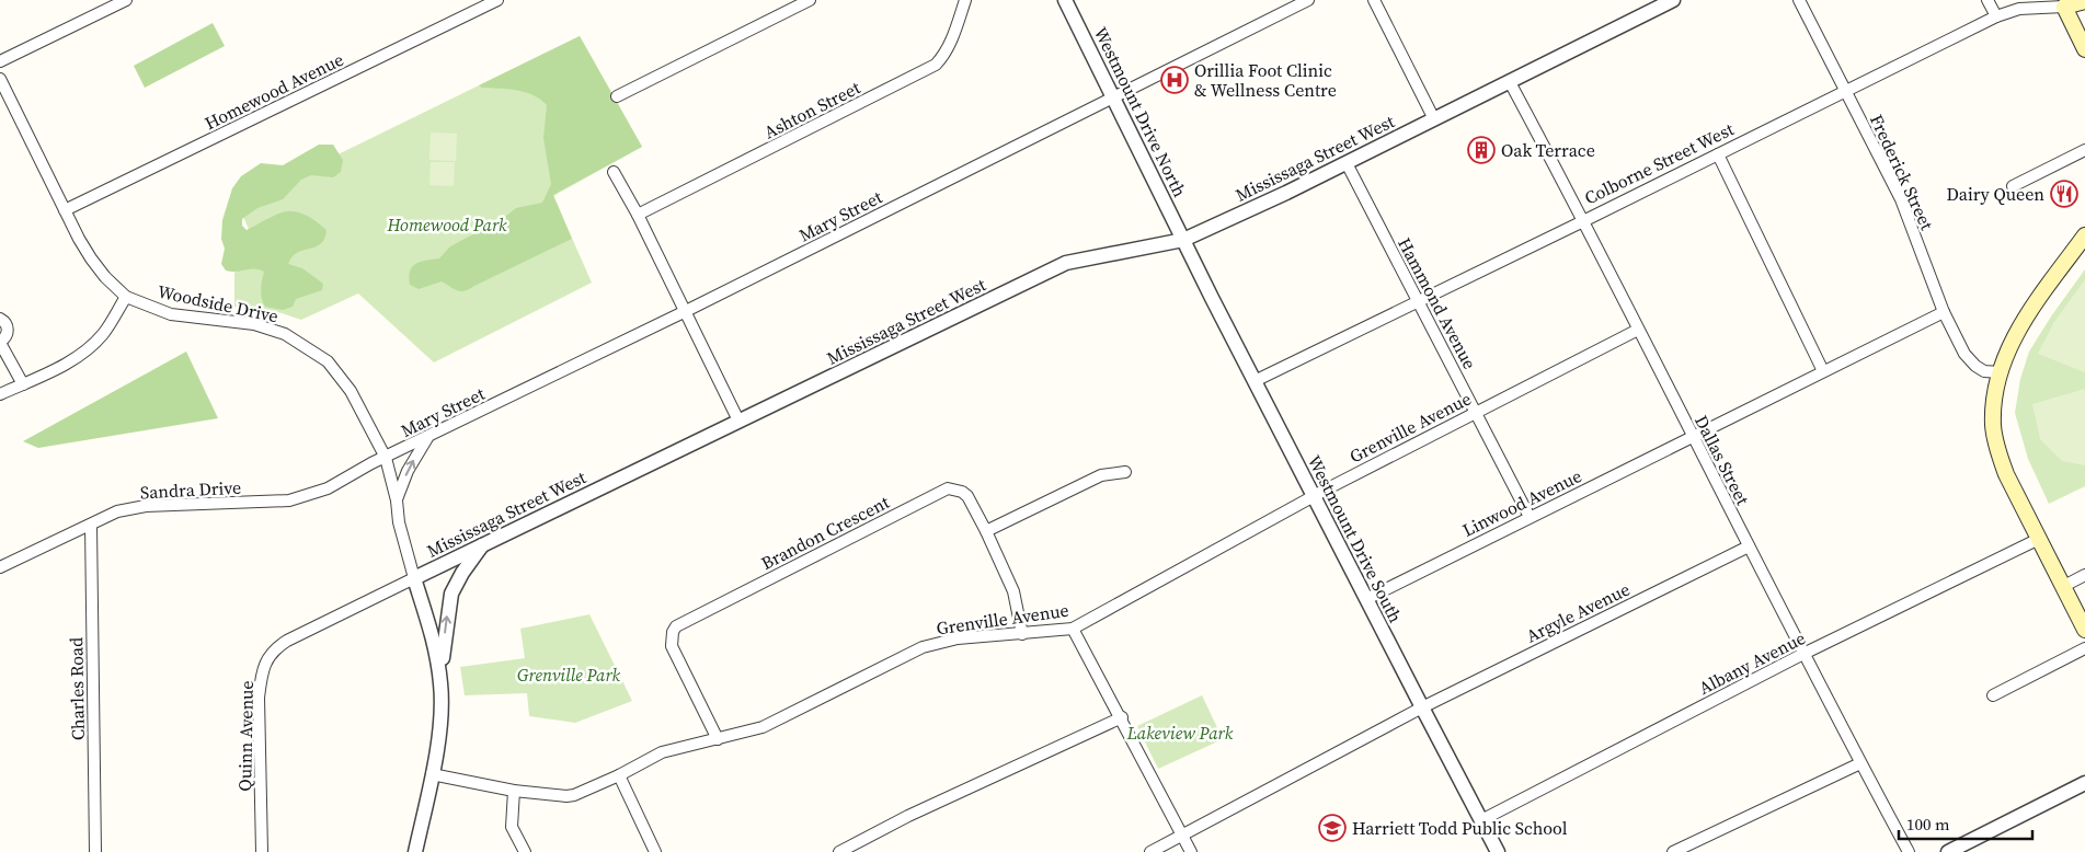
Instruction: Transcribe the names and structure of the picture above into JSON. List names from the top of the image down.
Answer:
{
  "streets": {
    "main road": ["Colborne Street West"],
    "street": [
      "Homewood Avenue",
      "Ashton Street",
      "Westmount Drive North",
      "Mississaga Street West",
      "Frederick Street",
      "Mary Street",
      "Woodside Drive",
      "Hammond Avenue",
      "Grenville Avenue",
      "Dallas Street",
      "Sandra Drive",
      "Linwood Avenue",
      "Brandon Crescent",
      "Westmount Drive South",
      "Argyle Avenue",
      "Albany Avenue",
      "Charles Road",
      "Quinn Avenue"
    ]
  },
  "crossings": [
    ["Homewood Avenue", "Woodside Drive"],
    ["Westmount Drive North", "Mississaga Street West"],
    ["Westmount Drive North", "Mary Street"],
    ["Westmount Drive North", "Westmount Drive South"],
    ["Mississaga Street West", "Woodside Drive"],
    ["Mississaga Street West", "Hammond Avenue"],
    ["Mississaga Street West", "Grenville Avenue"],
    ["Mississaga Street West", "Dallas Street"],
    ["Mississaga Street West", "Westmount Drive South"],
    ["Mississaga Street West", "Quinn Avenue"],
    ["Colborne Street West", "Frederick Street"],
    ["Colborne Street West", "Hammond Avenue"],
    ["Colborne Street West", "Dallas Street"],
    ["Colborne Street West", "Westmount Drive South"],
    ["Frederick Street", "Linwood Avenue"],
    ["Mary Street", "Woodside Drive"],
    ["Mary Street", "Sandra Drive"],
    ["Woodside Drive", "Sandra Drive"],
    ["Woodside Drive", "Quinn Avenue"],
    ["Hammond Avenue", "Grenville Avenue"],
    ["Hammond Avenue", "Linwood Avenue"],
    ["Grenville Avenue", "Dallas Street"],
    ["Grenville Avenue", "Brandon Crescent"],
    ["Grenville Avenue", "Westmount Drive South"],
    ["Dallas Street", "Linwood Avenue"],
    ["Dallas Street", "Argyle Avenue"],
    ["Dallas Street", "Albany Avenue"],
    ["Sandra Drive", "Charles Road"],
    ["Linwood Avenue", "Westmount Drive South"],
    ["Westmount Drive South", "Argyle Avenue"],
    ["Westmount Drive South", "Albany Avenue"]
  ],
  "parks": ["Homewood Park", "Grenville Park", "Lakeview Park"],
  "places": {
    "hospital": ["Orillia Foot Clinic & Wellness Centre"],
    "building": ["Oak Terrace"],
    "restaurant": ["Dairy Queen"],
    "school or university": ["Harriett Todd Public School"]
  },
  "scale_bar": "100 m"
}
